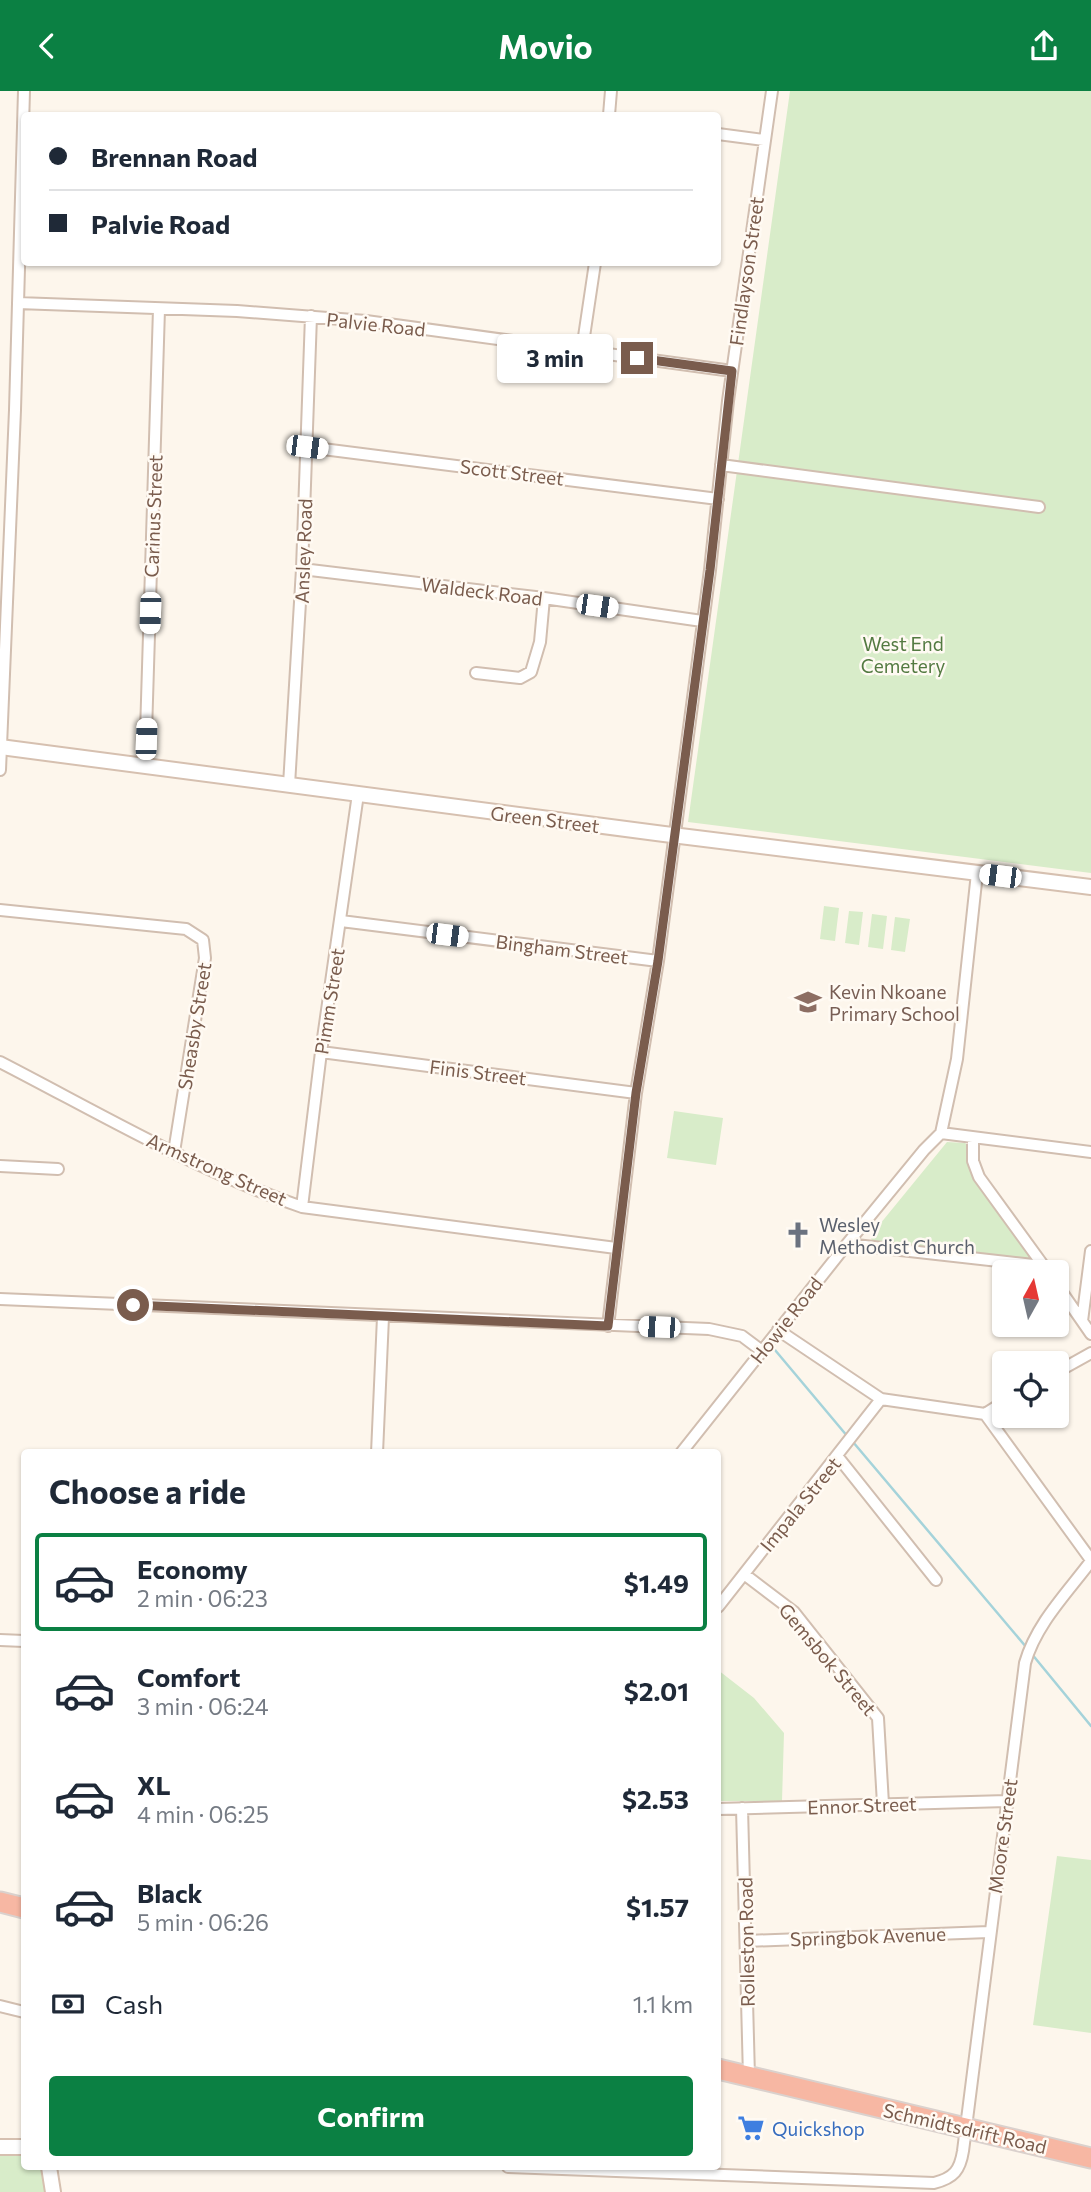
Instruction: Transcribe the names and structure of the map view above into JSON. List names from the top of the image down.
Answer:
{
  "streets": {
    "highway": ["Schmidtsdrift Road"],
    "street": [
      "Findlayson Street",
      "Palvie Road",
      "Scott Street",
      "Carinus Street",
      "Ansley Road",
      "Waldeck Road",
      "Green Street",
      "Bingham Street",
      "Pimm Street",
      "Sheasby Street",
      "Finis Street",
      "Armstrong Street",
      "Howie Road",
      "Impala Street",
      "Gemsbok Street",
      "Ennor Street",
      "Moore Street",
      "Springbok Avenue",
      "Rolleston Road"
    ]
  },
  "crossings": [
    ["Findlayson Street", "Palvie Road"],
    ["Findlayson Street", "Scott Street"],
    ["Findlayson Street", "Waldeck Road"],
    ["Findlayson Street", "Green Street"],
    ["Findlayson Street", "Bingham Street"],
    ["Findlayson Street", "Finis Street"],
    ["Findlayson Street", "Armstrong Street"],
    ["Palvie Road", "Carinus Street"],
    ["Palvie Road", "Ansley Road"],
    ["Scott Street", "Ansley Road"],
    ["Carinus Street", "Green Street"],
    ["Ansley Road", "Waldeck Road"],
    ["Ansley Road", "Green Street"],
    ["Green Street", "Pimm Street"],
    ["Bingham Street", "Pimm Street"],
    ["Pimm Street", "Finis Street"],
    ["Pimm Street", "Armstrong Street"],
    ["Sheasby Street", "Armstrong Street"],
    ["Impala Street", "Gemsbok Street"],
    ["Gemsbok Street", "Ennor Street"],
    ["Ennor Street", "Moore Street"],
    ["Ennor Street", "Rolleston Road"],
    ["Moore Street", "Springbok Avenue"],
    ["Moore Street", "Schmidtsdrift Road"],
    ["Springbok Avenue", "Rolleston Road"],
    ["Rolleston Road", "Schmidtsdrift Road"]
  ],
  "parks": ["West End Cemetery"],
  "places": {
    "school or university": ["Kevin Nkoane Primary School"],
    "church": ["Wesley Methodist Church"],
    "supermarket": ["Quickshop"]
  },
  "north": "top",
  "page": {
    "header": "Movio",
    "banner": ["Brennan Road", "Palvie Road"],
    "bubble": "3 min",
    "heading": "Choose a ride",
    "list": [
      {
        "name": "Economy",
        "note": "2 min · 06:23",
        "value": "$1.49"
      },
      {
        "name": "Comfort",
        "note": "3 min · 06:24",
        "value": "$2.01"
      },
      {
        "name": "XL",
        "note": "4 min · 06:25",
        "value": "$2.53"
      },
      {
        "name": "Black",
        "note": "5 min · 06:26",
        "value": "$1.57"
      }
    ],
    "pay": ["Cash", "1.1 km"],
    "buttons": "Confirm"
  }
}
